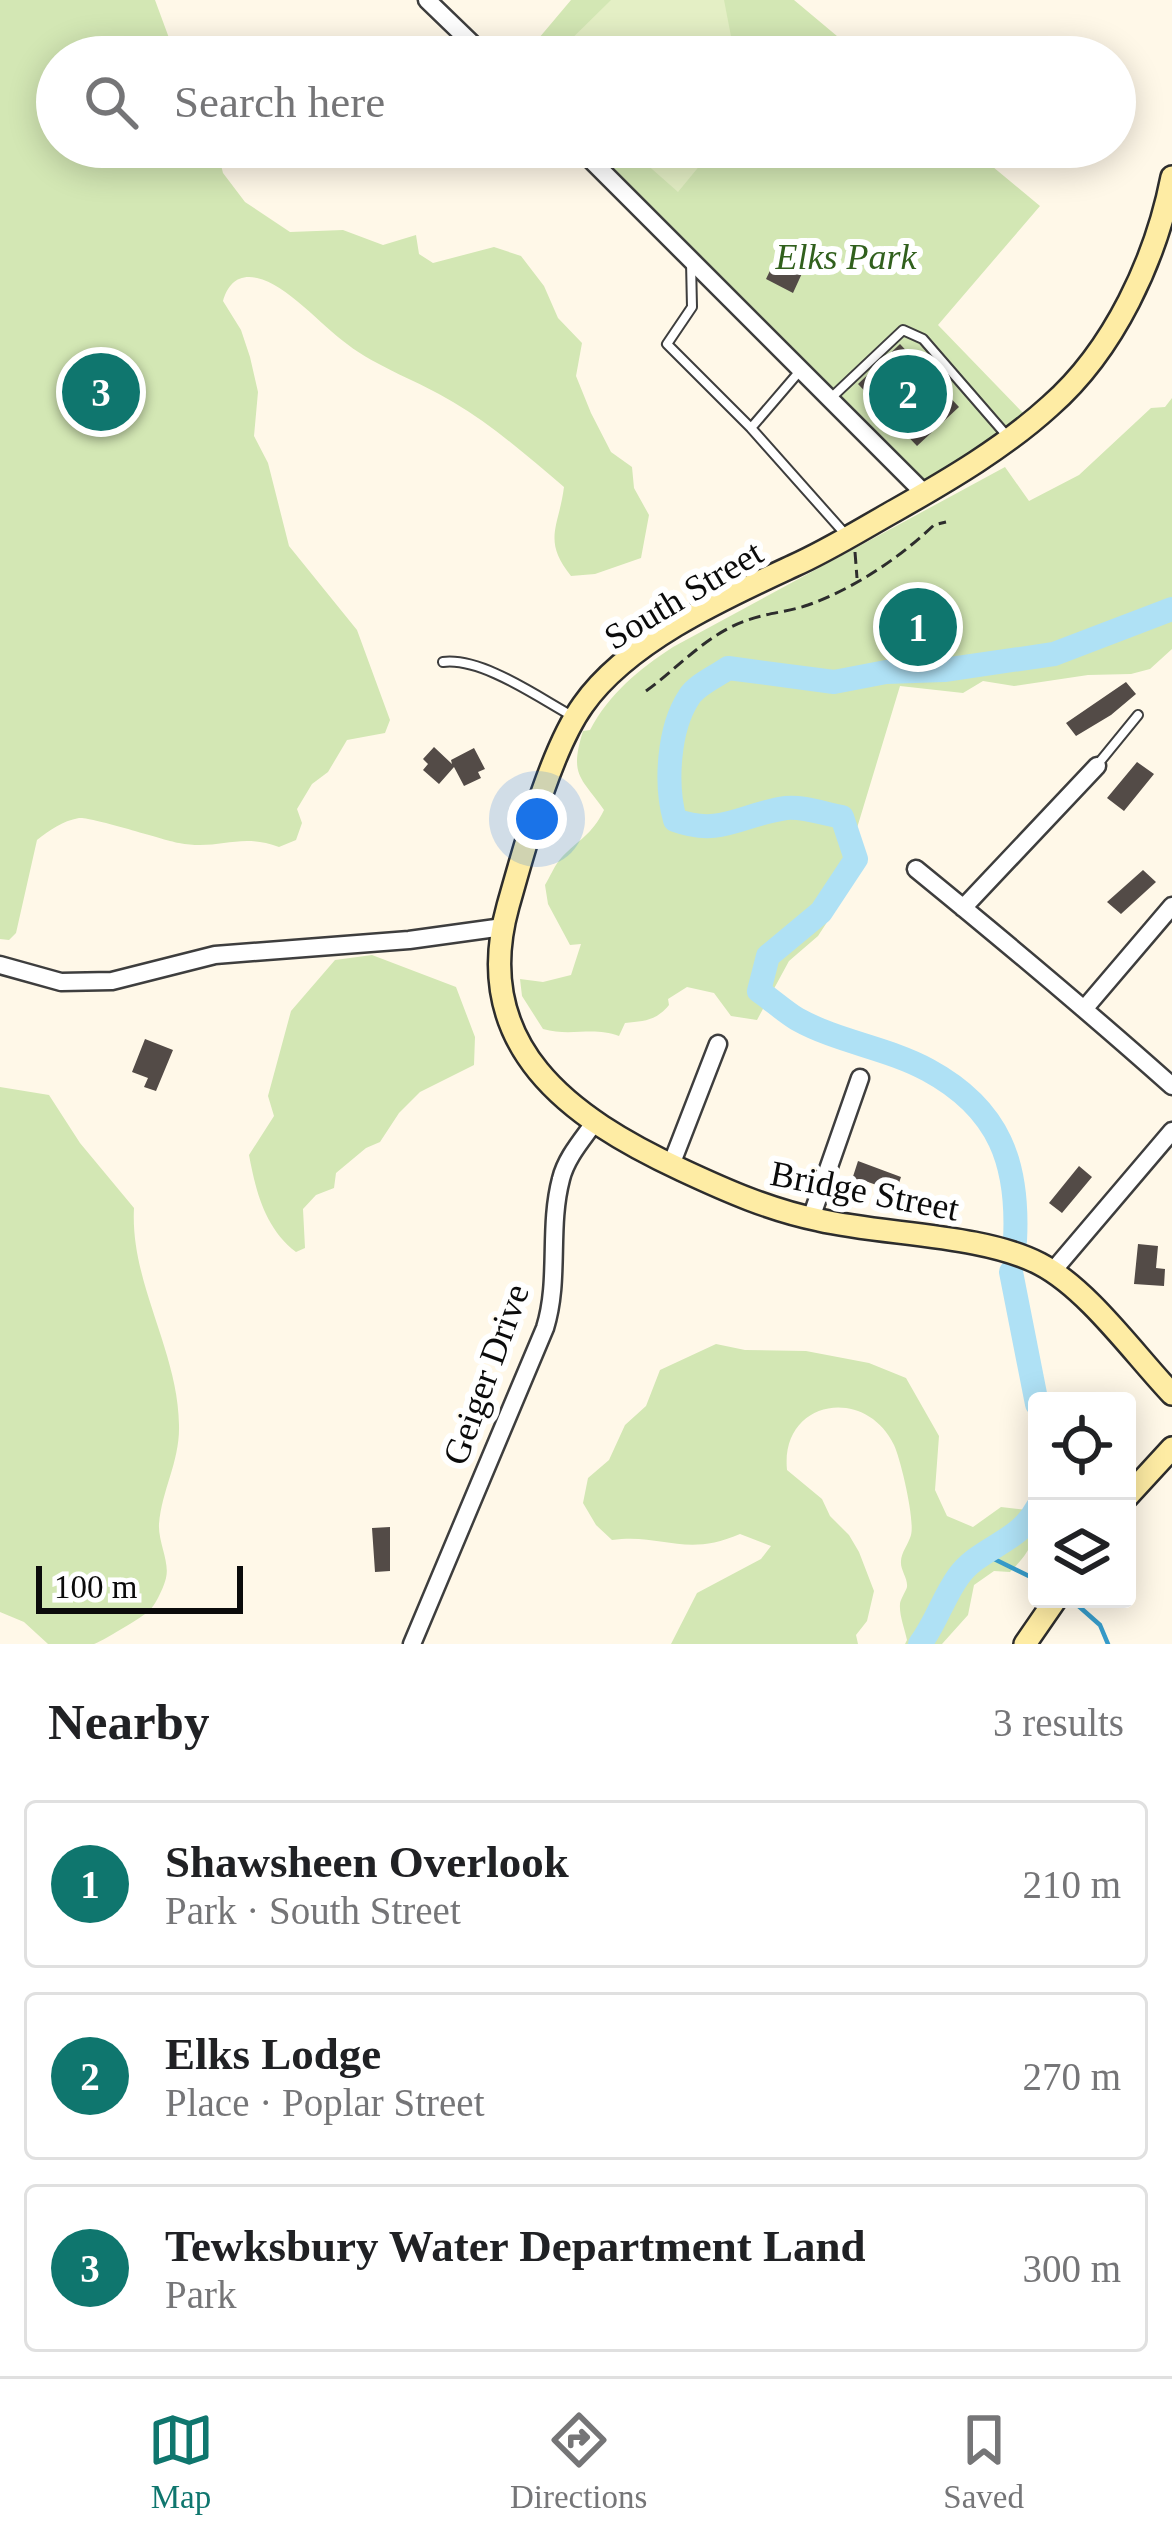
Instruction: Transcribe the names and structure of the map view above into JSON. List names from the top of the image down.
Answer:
{
  "streets": {
    "street": ["South Street", "Bridge Street", "Geiger Drive"]
  },
  "crossings": [
    ["South Street", "Bridge Street"],
    ["Bridge Street", "Geiger Drive"]
  ],
  "parks": ["Elks Park"],
  "scale_bar": "100 m",
  "page": {
    "search": "Search here",
    "pins": ["3", "2", "1"],
    "scale": "100 m",
    "heading": ["Nearby", "3 results"],
    "list": [
      {
        "mark": "1",
        "name": "Shawsheen Overlook",
        "note": "Park · South Street",
        "value": "210 m"
      },
      {
        "mark": "2",
        "name": "Elks Lodge",
        "note": "Place · Poplar Street",
        "value": "270 m"
      },
      {
        "mark": "3",
        "name": "Tewksbury Water Department Land",
        "note": "Park",
        "value": "300 m"
      }
    ],
    "nav": ["Map", "Directions", "Saved"]
  }
}
